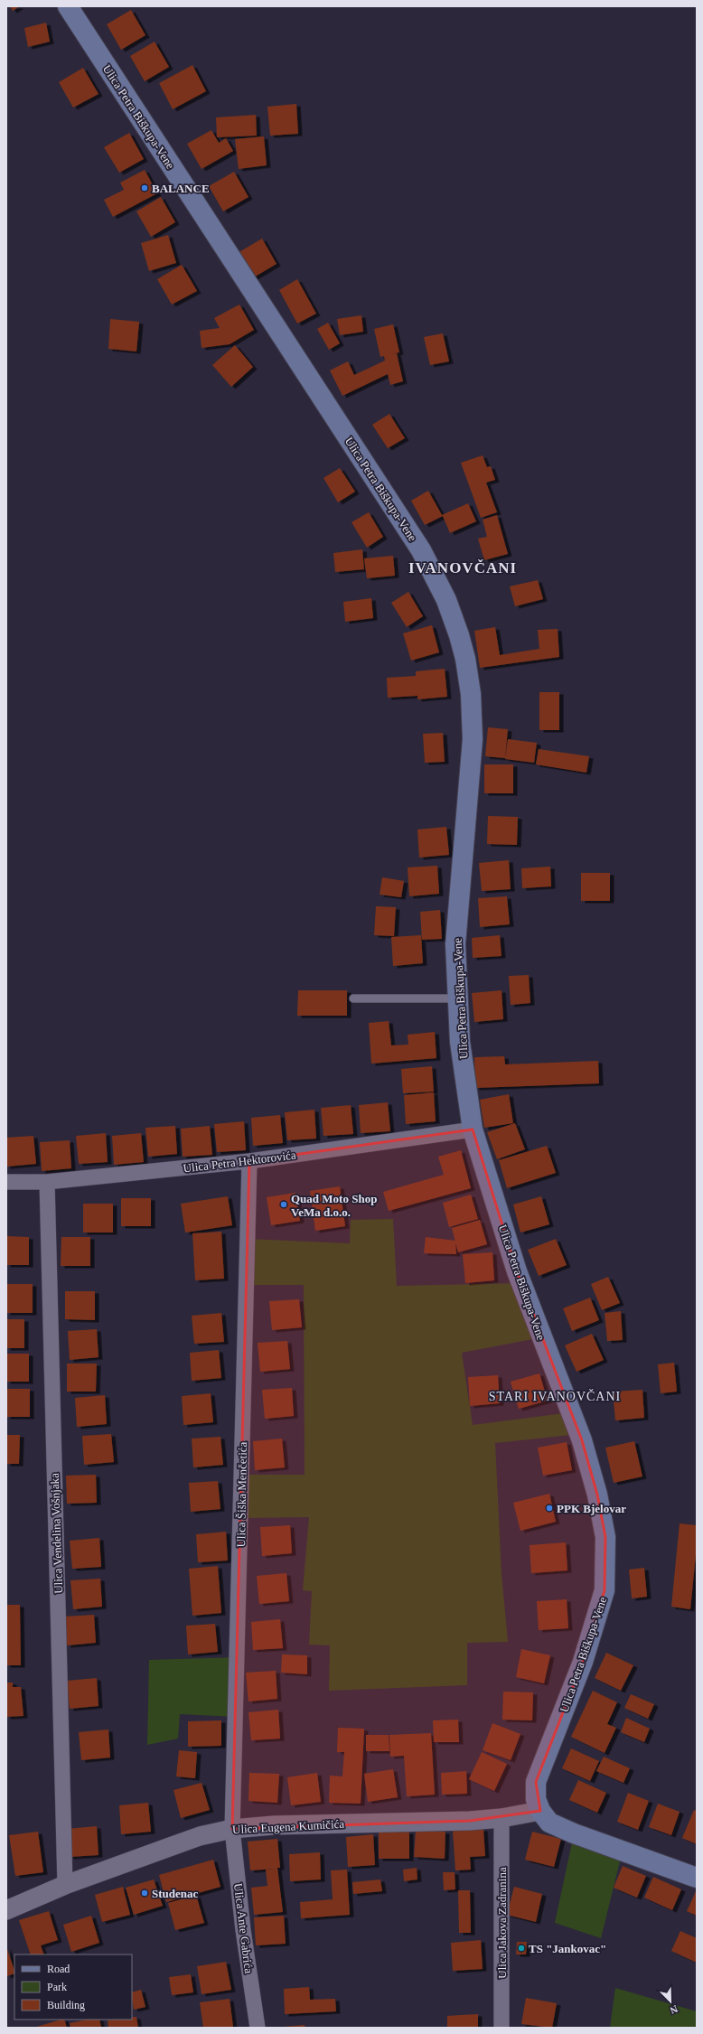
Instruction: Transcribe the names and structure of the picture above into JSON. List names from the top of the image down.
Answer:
{
  "streets": {
    "main road": ["Ulica Petra Biškupa-Vene"],
    "street": [
      "Ulica Petra Hektorovića",
      "Ulica Šiška Menčetića",
      "Ulica Vendelina Vošnjaka",
      "Ulica Eugena Kumičića",
      "Ulica Jakova Zadranina",
      "Ulica Ante Gabrića"
    ]
  },
  "crossings": [
    ["Ulica Petra Biškupa-Vene", "Ulica Petra Hektorovića"],
    ["Ulica Petra Biškupa-Vene", "Ulica Eugena Kumičića"],
    ["Ulica Petra Hektorovića", "Ulica Šiška Menčetića"],
    ["Ulica Petra Hektorovića", "Ulica Vendelina Vošnjaka"],
    ["Ulica Šiška Menčetića", "Ulica Eugena Kumičića"],
    ["Ulica Šiška Menčetića", "Ulica Ante Gabrića"],
    ["Ulica Vendelina Vošnjaka", "Ulica Eugena Kumičića"],
    ["Ulica Eugena Kumičića", "Ulica Jakova Zadranina"],
    ["Ulica Eugena Kumičića", "Ulica Ante Gabrića"]
  ],
  "districts": ["IVANOVČANI", "STARI IVANOVČANI"],
  "places": [
    "BALANCE",
    "Quad Moto Shop VeMa d.o.o.",
    "PPK Bjelovar",
    "Studenac",
    "TS \"Jankovac\""
  ],
  "legend": ["Road", "Park", "Building"],
  "north": "bottom right"
}
